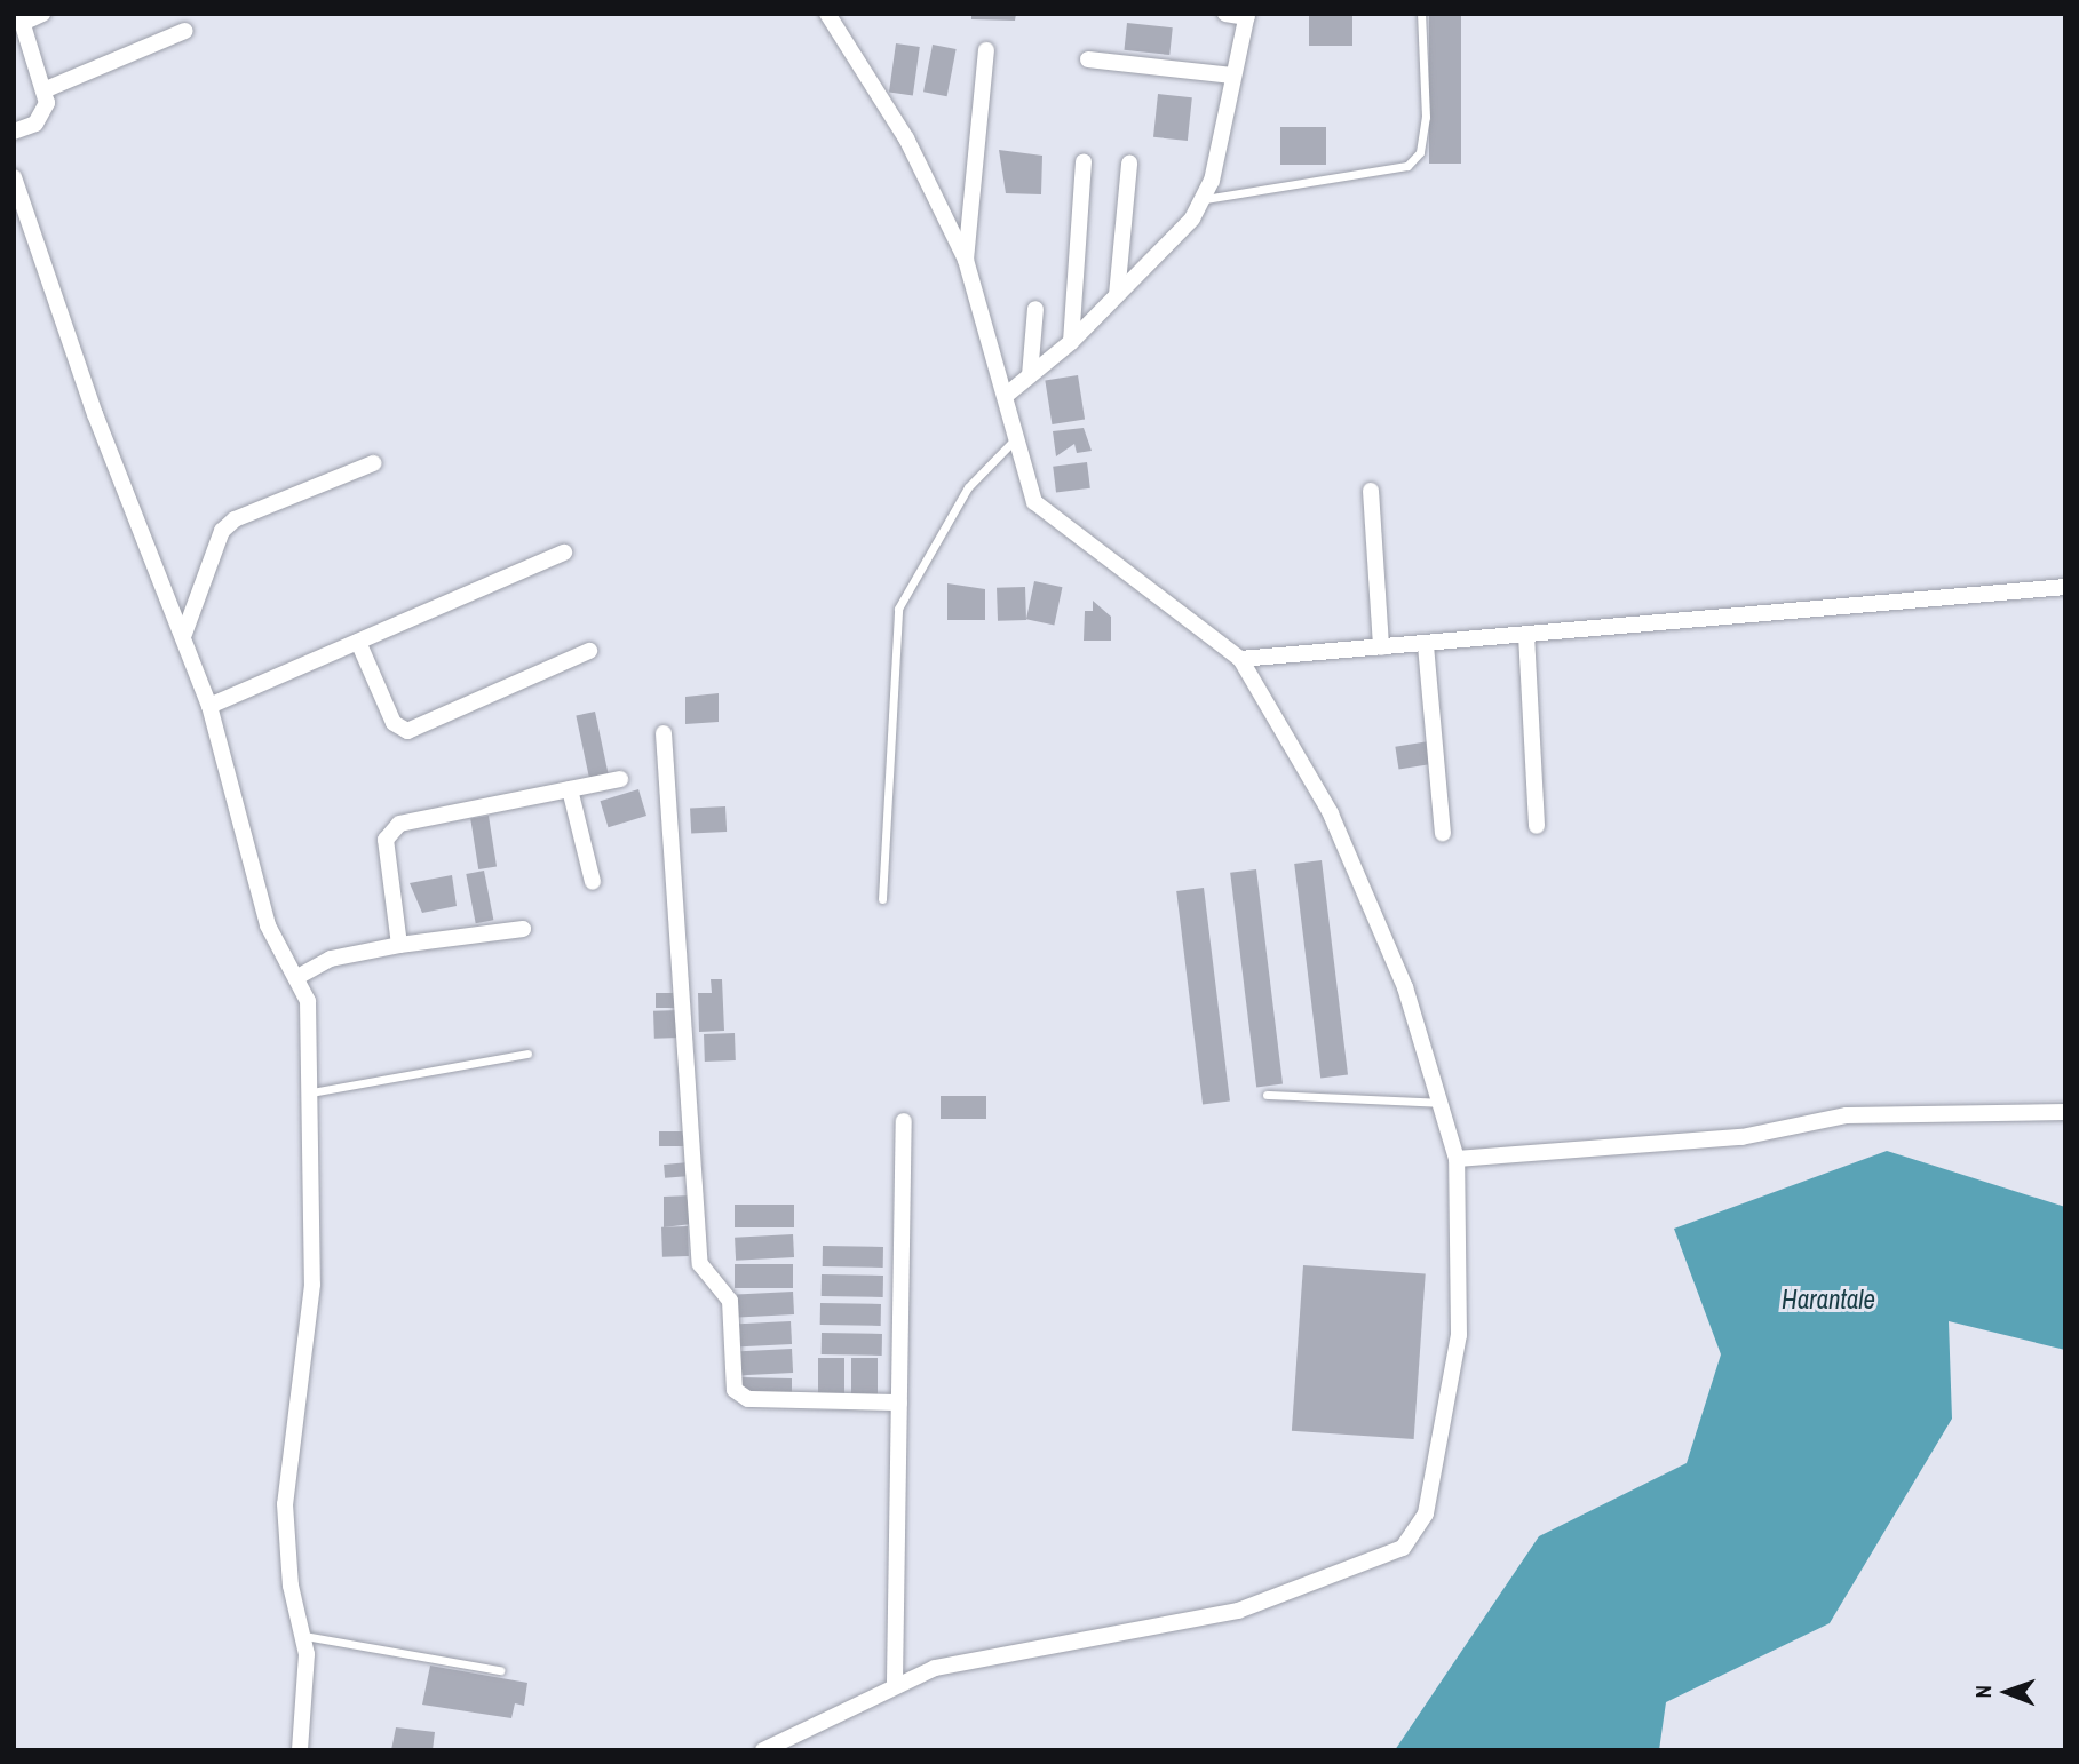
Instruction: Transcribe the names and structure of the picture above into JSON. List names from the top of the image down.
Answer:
{
  "water": ["Harantale"],
  "north": "left"
}
